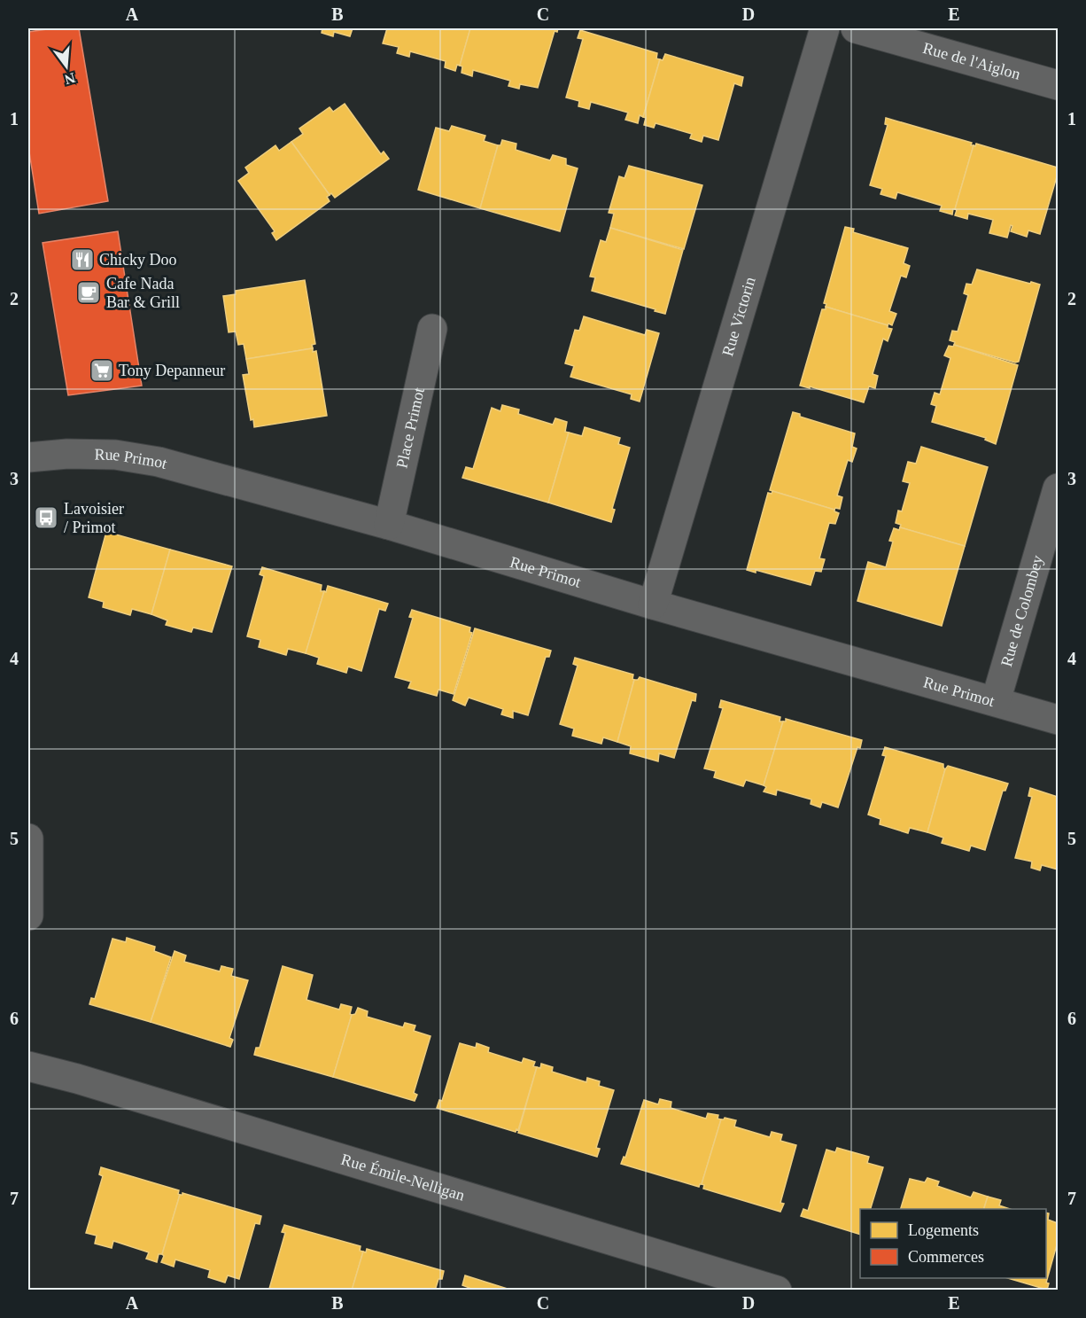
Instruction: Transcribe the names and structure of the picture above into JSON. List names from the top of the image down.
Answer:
{
  "streets": {
    "street": [
      "Rue de l'Aiglon",
      "Rue Victorin",
      "Place Primot",
      "Rue Primot",
      "Rue de Colombey",
      "Rue Émile-Nelligan"
    ]
  },
  "crossings": [
    ["Rue Victorin", "Rue Primot"],
    ["Place Primot", "Rue Primot"],
    ["Rue Primot", "Rue de Colombey"]
  ],
  "places": {
    "restaurant": ["Chicky Doo"],
    "cafe": ["Cafe Nada Bar & Grill"],
    "supermarket": ["Tony Depanneur"],
    "bus stop": ["Lavoisier / Primot"]
  },
  "legend": ["Logements", "Commerces"],
  "north": "bottom",
  "grid": {
    "columns": [
      "A",
      "B",
      "C",
      "D",
      "E"
    ],
    "rows": [
      "1",
      "2",
      "3",
      "4",
      "5",
      "6",
      "7"
    ]
  }
}
